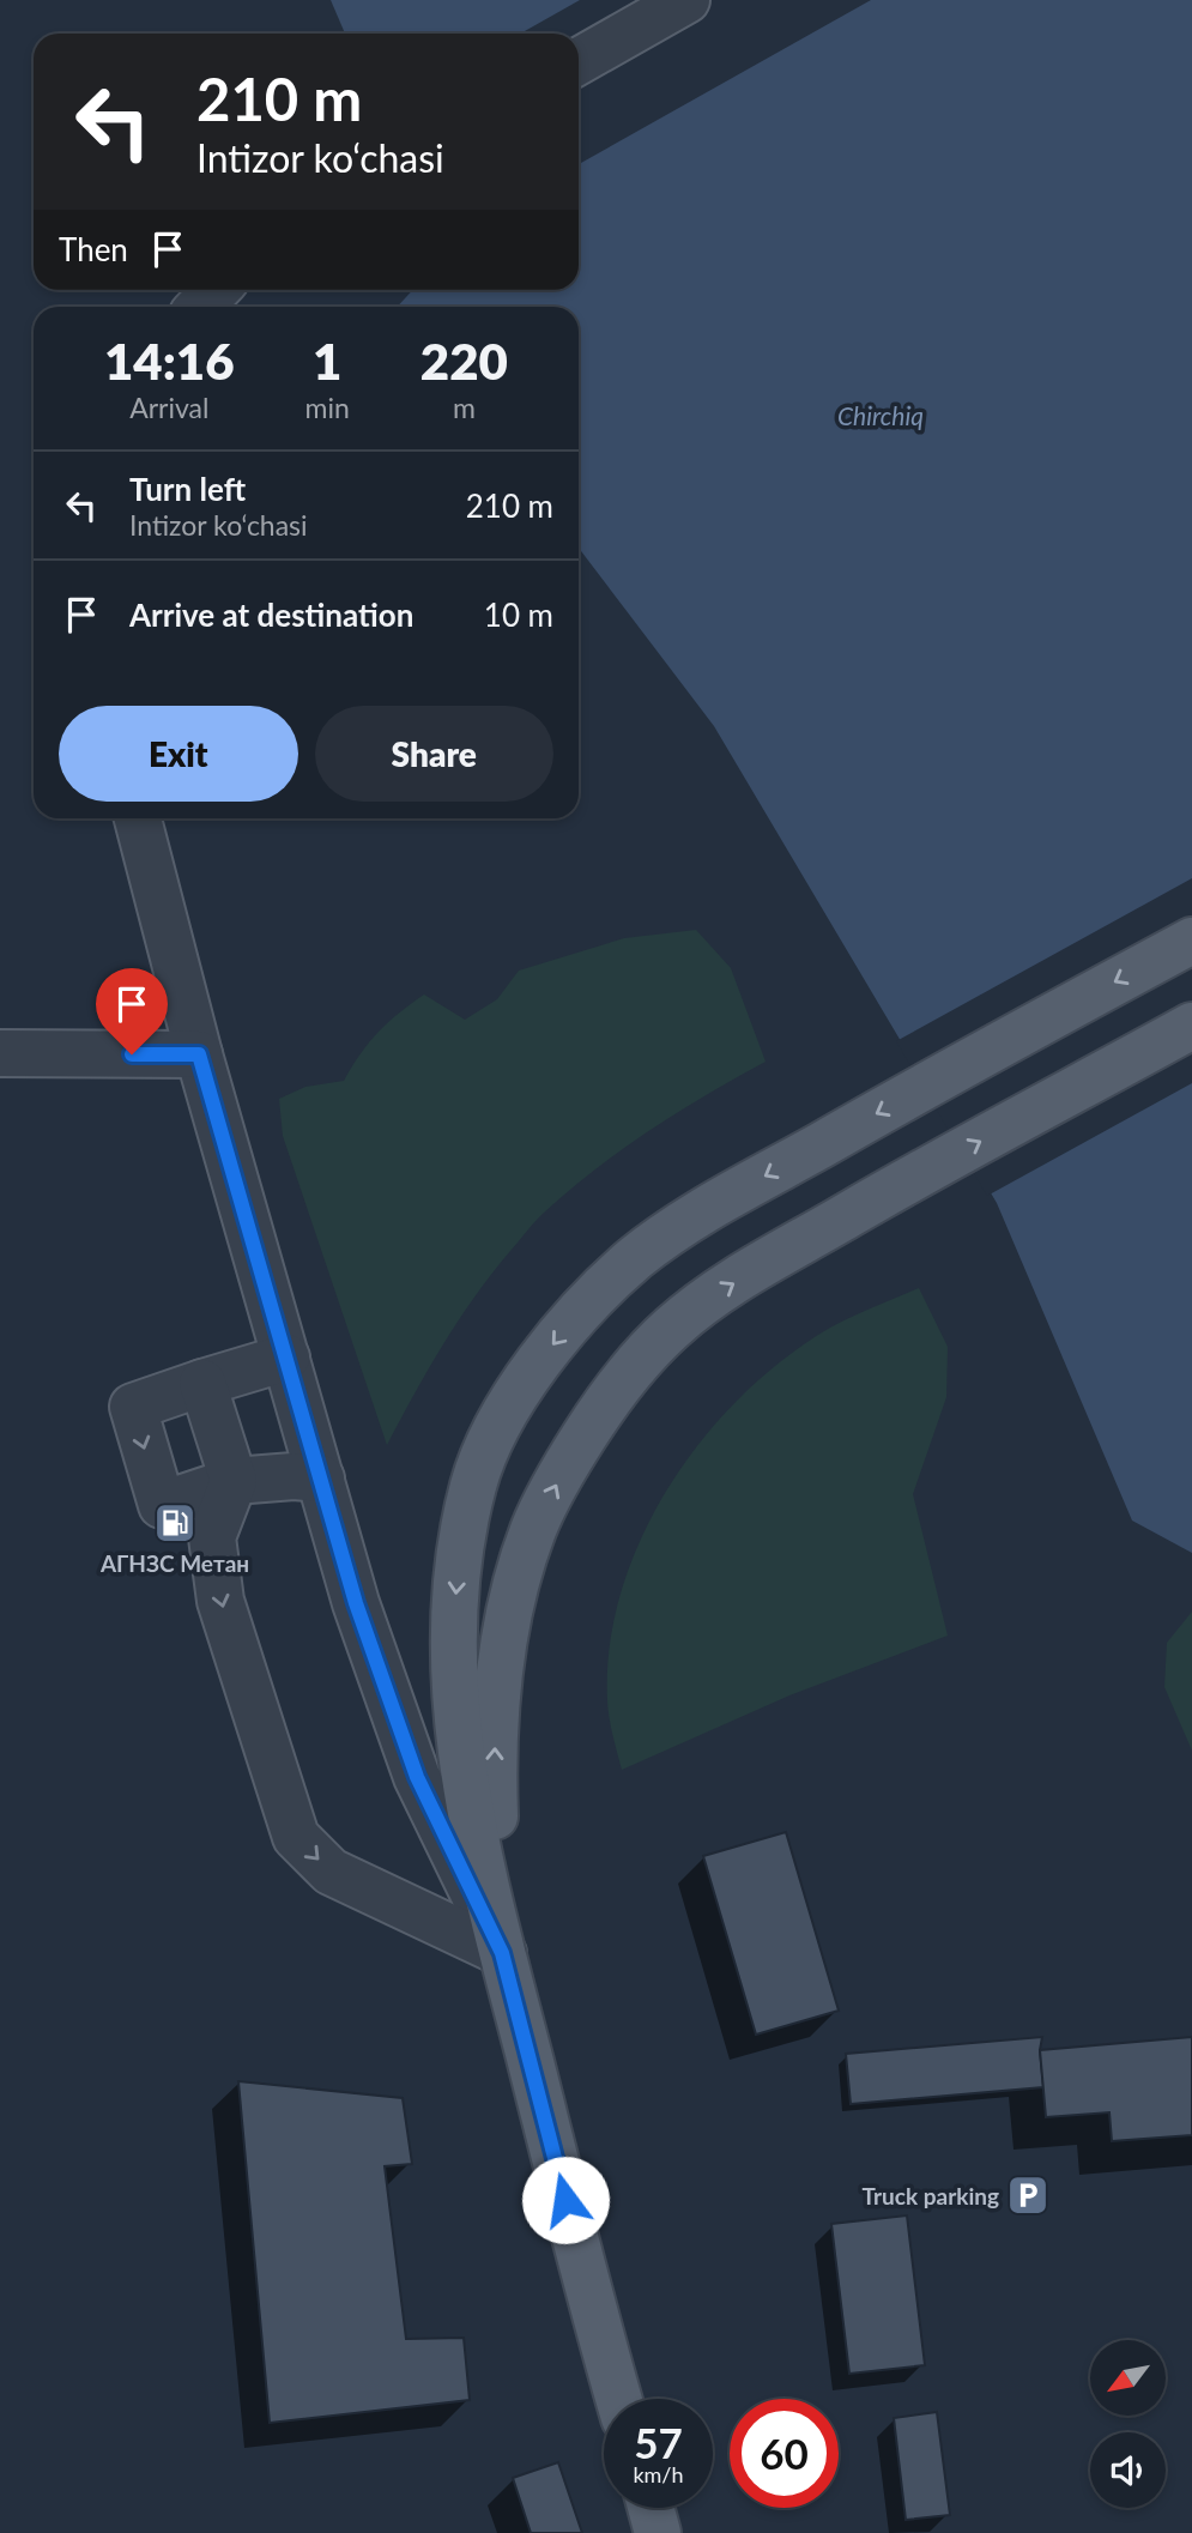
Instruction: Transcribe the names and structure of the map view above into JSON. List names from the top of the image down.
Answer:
{
  "water": ["Chirchiq"],
  "places": {
    "fuel station": ["АГНЗС Метан"],
    "parking": ["Truck parking"]
  },
  "north": "bottom left",
  "page": {
    "turn": ["210 m", "Intizor ko‘chasi"],
    "then": "Then",
    "eta": [
      "14:16",
      "Arrival",
      "1",
      "min",
      "220",
      "m"
    ],
    "list": [
      {
        "name": "Turn left",
        "note": "Intizor ko‘chasi",
        "value": "210 m"
      },
      {
        "name": "Arrive at destination",
        "value": "10 m"
      }
    ],
    "buttons": ["Exit", "Share"],
    "speed": "57 km/h",
    "limit": "60"
  }
}
